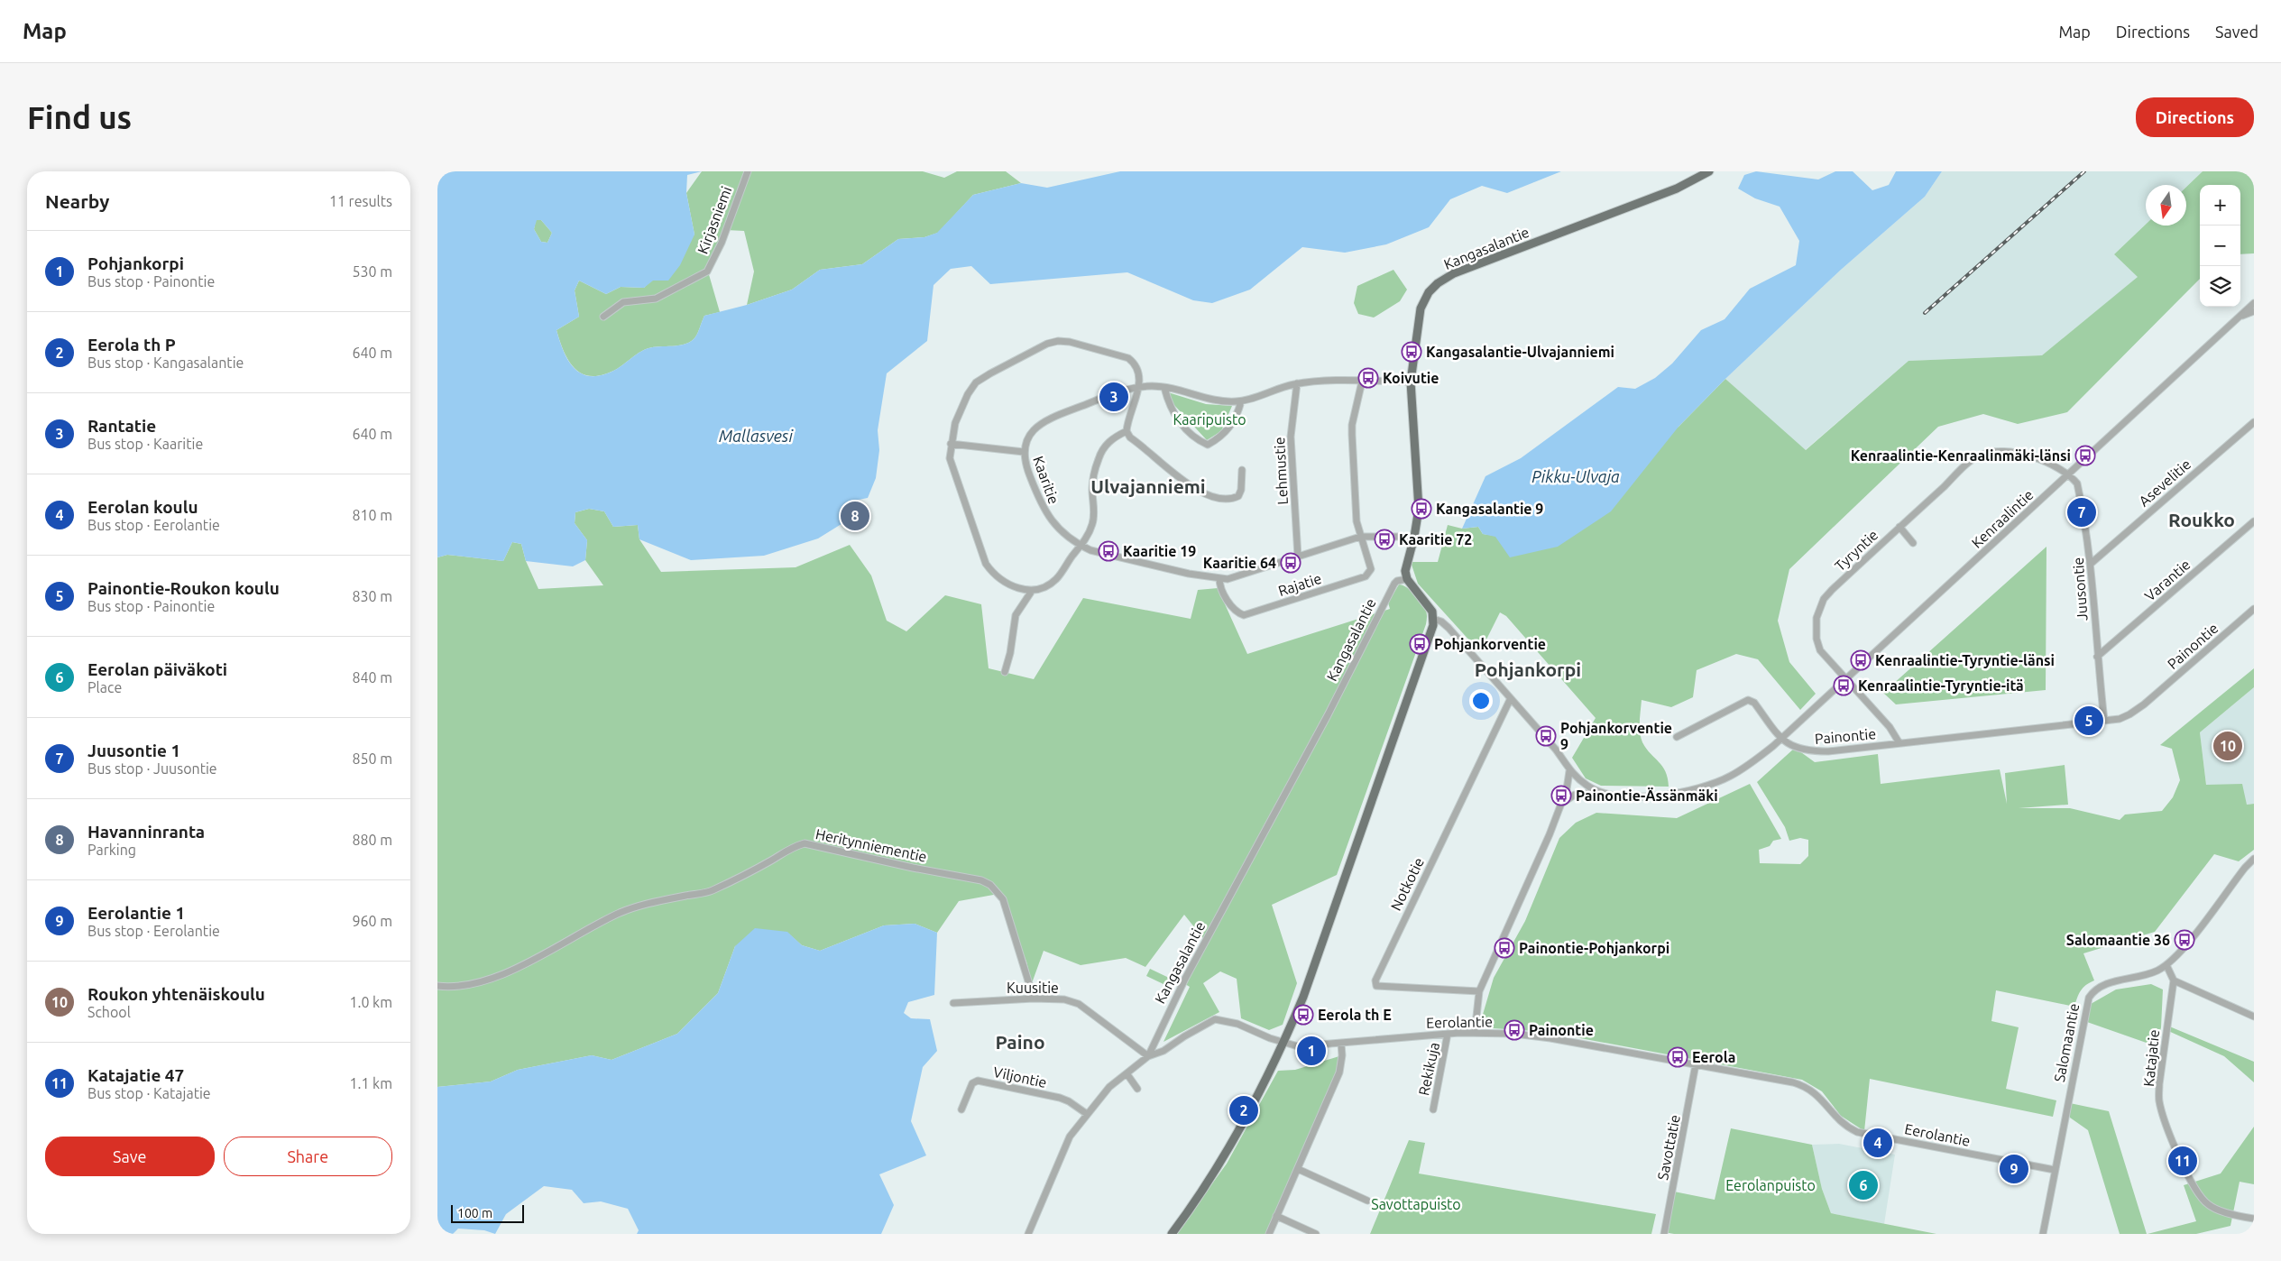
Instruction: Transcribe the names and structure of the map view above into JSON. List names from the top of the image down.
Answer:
{
  "streets": {
    "main road": ["Kangasalantie"],
    "street": [
      "Kirjasniemi",
      "Lehmustie",
      "Kaaritie",
      "Asevelitie",
      "Kenraalintie",
      "Tyryntie",
      "Varantie",
      "Rajatie",
      "Juusontie",
      "Painontie",
      "Heritynniementie",
      "Notkotie",
      "Kuusitie",
      "Eerolantie",
      "Salomaantie",
      "Katajatie",
      "Rekikuja",
      "Viljontie",
      "Savottatie"
    ]
  },
  "crossings": [
    ["Kangasalantie", "Kaaritie"],
    ["Kangasalantie", "Kuusitie"],
    ["Kangasalantie", "Viljontie"],
    ["Lehmustie", "Kaaritie"],
    ["Kaaritie", "Rajatie"],
    ["Asevelitie", "Juusontie"],
    ["Kenraalintie", "Tyryntie"],
    ["Kenraalintie", "Juusontie"],
    ["Kenraalintie", "Painontie"],
    ["Tyryntie", "Juusontie"],
    ["Tyryntie", "Painontie"],
    ["Varantie", "Juusontie"],
    ["Juusontie", "Painontie"],
    ["Heritynniementie", "Kuusitie"],
    ["Eerolantie", "Salomaantie"],
    ["Eerolantie", "Rekikuja"],
    ["Eerolantie", "Savottatie"]
  ],
  "districts": [
    "Ulvajanniemi",
    "Roukko",
    "Pohjankorpi",
    "Paino"
  ],
  "water": ["Mallasvesi", "Pikku-Ulvaja"],
  "parks": ["Kaaripuisto", "Eerolanpuisto", "Savottapuisto"],
  "places": {
    "bus stop": [
      "Kangasalantie-Ulvajanniemi",
      "Koivutie",
      "Kenraalintie-Kenraalinmäki-länsi",
      "Kangasalantie 9",
      "Kaaritie 72",
      "Kaaritie 19",
      "Kaaritie 64",
      "Pohjankorventie",
      "Kenraalintie-Tyryntie-länsi",
      "Kenraalintie-Tyryntie-itä",
      "Pohjankorventie 9",
      "Painontie-Ässänmäki",
      "Salomaantie 36",
      "Painontie-Pohjankorpi",
      "Eerola th E",
      "Painontie",
      "Eerola"
    ]
  },
  "scale_bar": "100 m",
  "north": "bottom",
  "page": {
    "header": "Map",
    "nav": ["Map", "Directions", "Saved"],
    "buttons": [
      "Directions",
      ["Save", "Share"]
    ],
    "title": "Find us",
    "heading": ["Nearby", "11 results"],
    "map_buttons": ["+", "−"],
    "list": [
      {
        "mark": "1",
        "name": "Pohjankorpi",
        "note": "Bus stop · Painontie",
        "value": "530 m"
      },
      {
        "mark": "2",
        "name": "Eerola th P",
        "note": "Bus stop · Kangasalantie",
        "value": "640 m"
      },
      {
        "mark": "3",
        "name": "Rantatie",
        "note": "Bus stop · Kaaritie",
        "value": "640 m"
      },
      {
        "mark": "4",
        "name": "Eerolan koulu",
        "note": "Bus stop · Eerolantie",
        "value": "810 m"
      },
      {
        "mark": "5",
        "name": "Painontie-Roukon koulu",
        "note": "Bus stop · Painontie",
        "value": "830 m"
      },
      {
        "mark": "6",
        "name": "Eerolan päiväkoti",
        "note": "Place",
        "value": "840 m"
      },
      {
        "mark": "7",
        "name": "Juusontie 1",
        "note": "Bus stop · Juusontie",
        "value": "850 m"
      },
      {
        "mark": "8",
        "name": "Havanninranta",
        "note": "Parking",
        "value": "880 m"
      },
      {
        "mark": "9",
        "name": "Eerolantie 1",
        "note": "Bus stop · Eerolantie",
        "value": "960 m"
      },
      {
        "mark": "10",
        "name": "Roukon yhtenäiskoulu",
        "note": "School",
        "value": "1.0 km"
      },
      {
        "mark": "11",
        "name": "Katajatie 47",
        "note": "Bus stop · Katajatie",
        "value": "1.1 km"
      }
    ],
    "pins": [
      "3",
      "7",
      "8",
      "5",
      "10",
      "1",
      "2",
      "4",
      "11",
      "9",
      "6"
    ],
    "scale": "100 m"
  }
}
